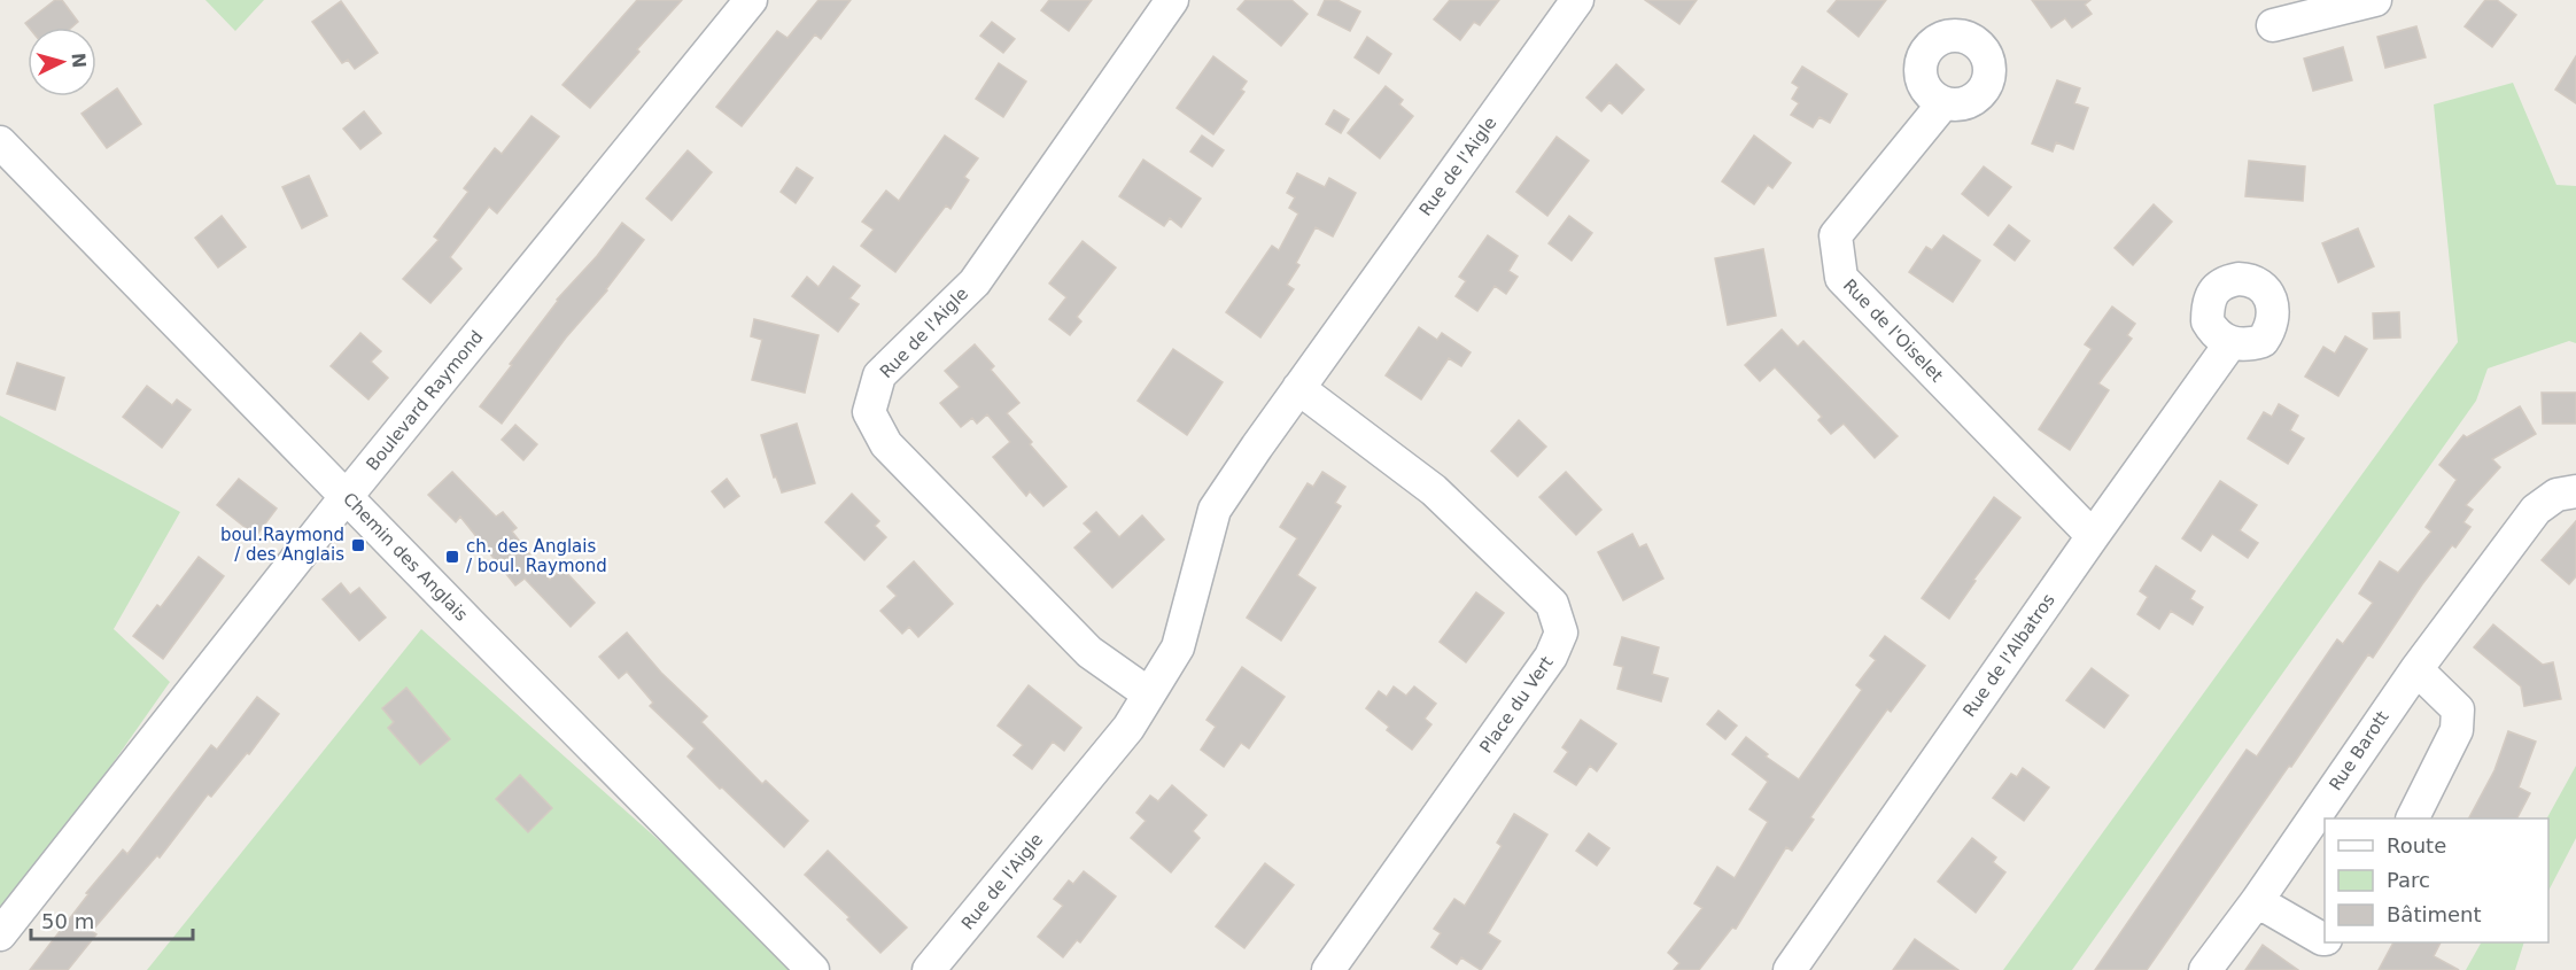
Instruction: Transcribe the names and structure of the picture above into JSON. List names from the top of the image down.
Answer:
{
  "streets": {
    "street": [
      "Rue de l'Aigle",
      "Rue de l'Oiselet",
      "Boulevard Raymond",
      "Chemin des Anglais",
      "Rue de l'Albatros",
      "Place du Vert",
      "Rue Barott"
    ]
  },
  "crossings": [
    ["Rue de l'Aigle", "Place du Vert"],
    ["Rue de l'Oiselet", "Rue de l'Albatros"],
    ["Boulevard Raymond", "Chemin des Anglais"]
  ],
  "places": {
    "transit": ["boul.Raymond / des Anglais", "ch. des Anglais / boul. Raymond"]
  },
  "legend": ["Route", "Parc", "Bâtiment"],
  "scale_bar": "50 m",
  "north": "right"
}
